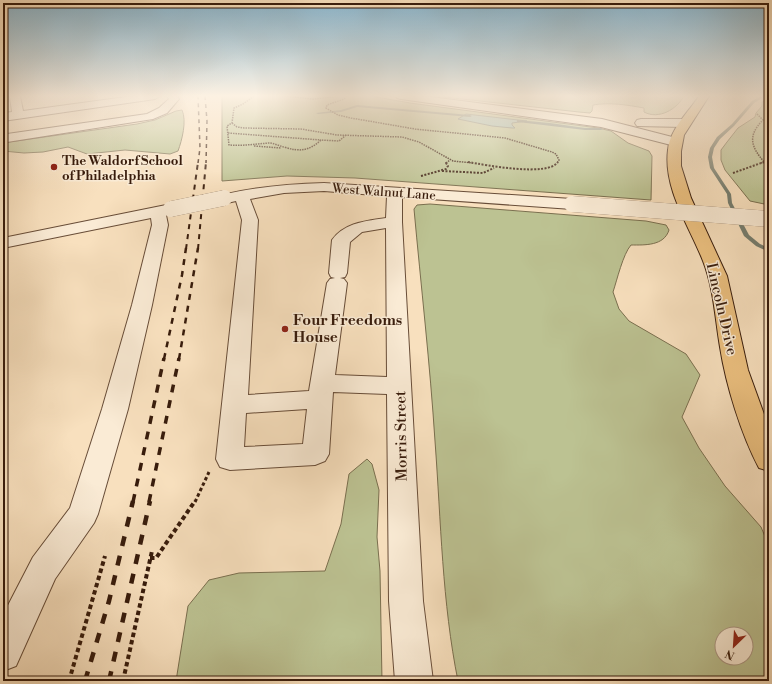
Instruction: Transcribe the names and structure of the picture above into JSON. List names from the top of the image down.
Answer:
{
  "streets": {
    "main road": ["Lincoln Drive"],
    "street": ["West Walnut Lane", "Morris Street"]
  },
  "crossings": [
    ["West Walnut Lane", "Morris Street"]
  ],
  "places": ["The Waldorf School of Philadelphia", "Four Freedoms House"],
  "north": "bottom left"
}
